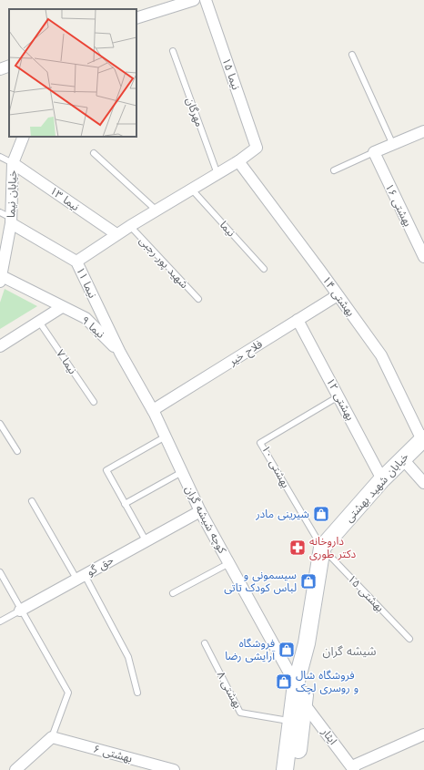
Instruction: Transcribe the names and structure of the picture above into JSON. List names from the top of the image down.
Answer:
{
  "streets": {
    "main road": ["خیابان شهید بهشتی"],
    "street": [
      "نیما ۱۵",
      "خیابان نیما",
      "نیما ۱۳",
      "بهشتی ۱۶",
      "نیما ۱۱",
      "بهشتی ۱۴",
      "نیما ۹",
      "فلاح خیر",
      "بهشتی ۱۲",
      "کوچه شیشه گران",
      "حق گو",
      "ایثار",
      "بهشتی ۶"
    ],
    "lane": [
      "مهرگان",
      "نیما",
      "شهید پور رجبی",
      "نیما ۷",
      "بهشتی ۱۰",
      "بهشتی ۱۵",
      "بهشتی ۸"
    ]
  },
  "crossings": [
    ["نیما ۱۵", "بهشتی ۱۴"],
    ["خیابان نیما", "نیما ۱۳"],
    ["خیابان نیما", "نیما ۱۱"],
    ["خیابان نیما", "نیما ۹"],
    ["نیما ۱۱", "نیما ۹"],
    ["نیما ۱۱", "کوچه شیشه گران"],
    ["بهشتی ۱۴", "فلاح خیر"],
    ["بهشتی ۱۴", "خیابان شهید بهشتی"],
    ["نیما ۹", "کوچه شیشه گران"],
    ["فلاح خیر", "بهشتی ۱۲"],
    ["فلاح خیر", "کوچه شیشه گران"],
    ["بهشتی ۱۲", "بهشتی ۱۰"],
    ["بهشتی ۱۲", "خیابان شهید بهشتی"],
    ["بهشتی ۱۰", "خیابان شهید بهشتی"],
    ["بهشتی ۱۰", "بهشتی ۱۵"],
    ["خیابان شهید بهشتی", "بهشتی ۱۵"],
    ["کوچه شیشه گران", "حق گو"]
  ],
  "districts": ["شیشه گران"],
  "places": {
    "shop": [
      "شیرینی مادر",
      "سیسمونی و لباس کودک تاتی",
      "فروشگاه آرایشی رضا",
      "فروشگاه شال و روسری لچک"
    ],
    "pharmacy": ["داروخانه دکتر طوری"]
  }
}
